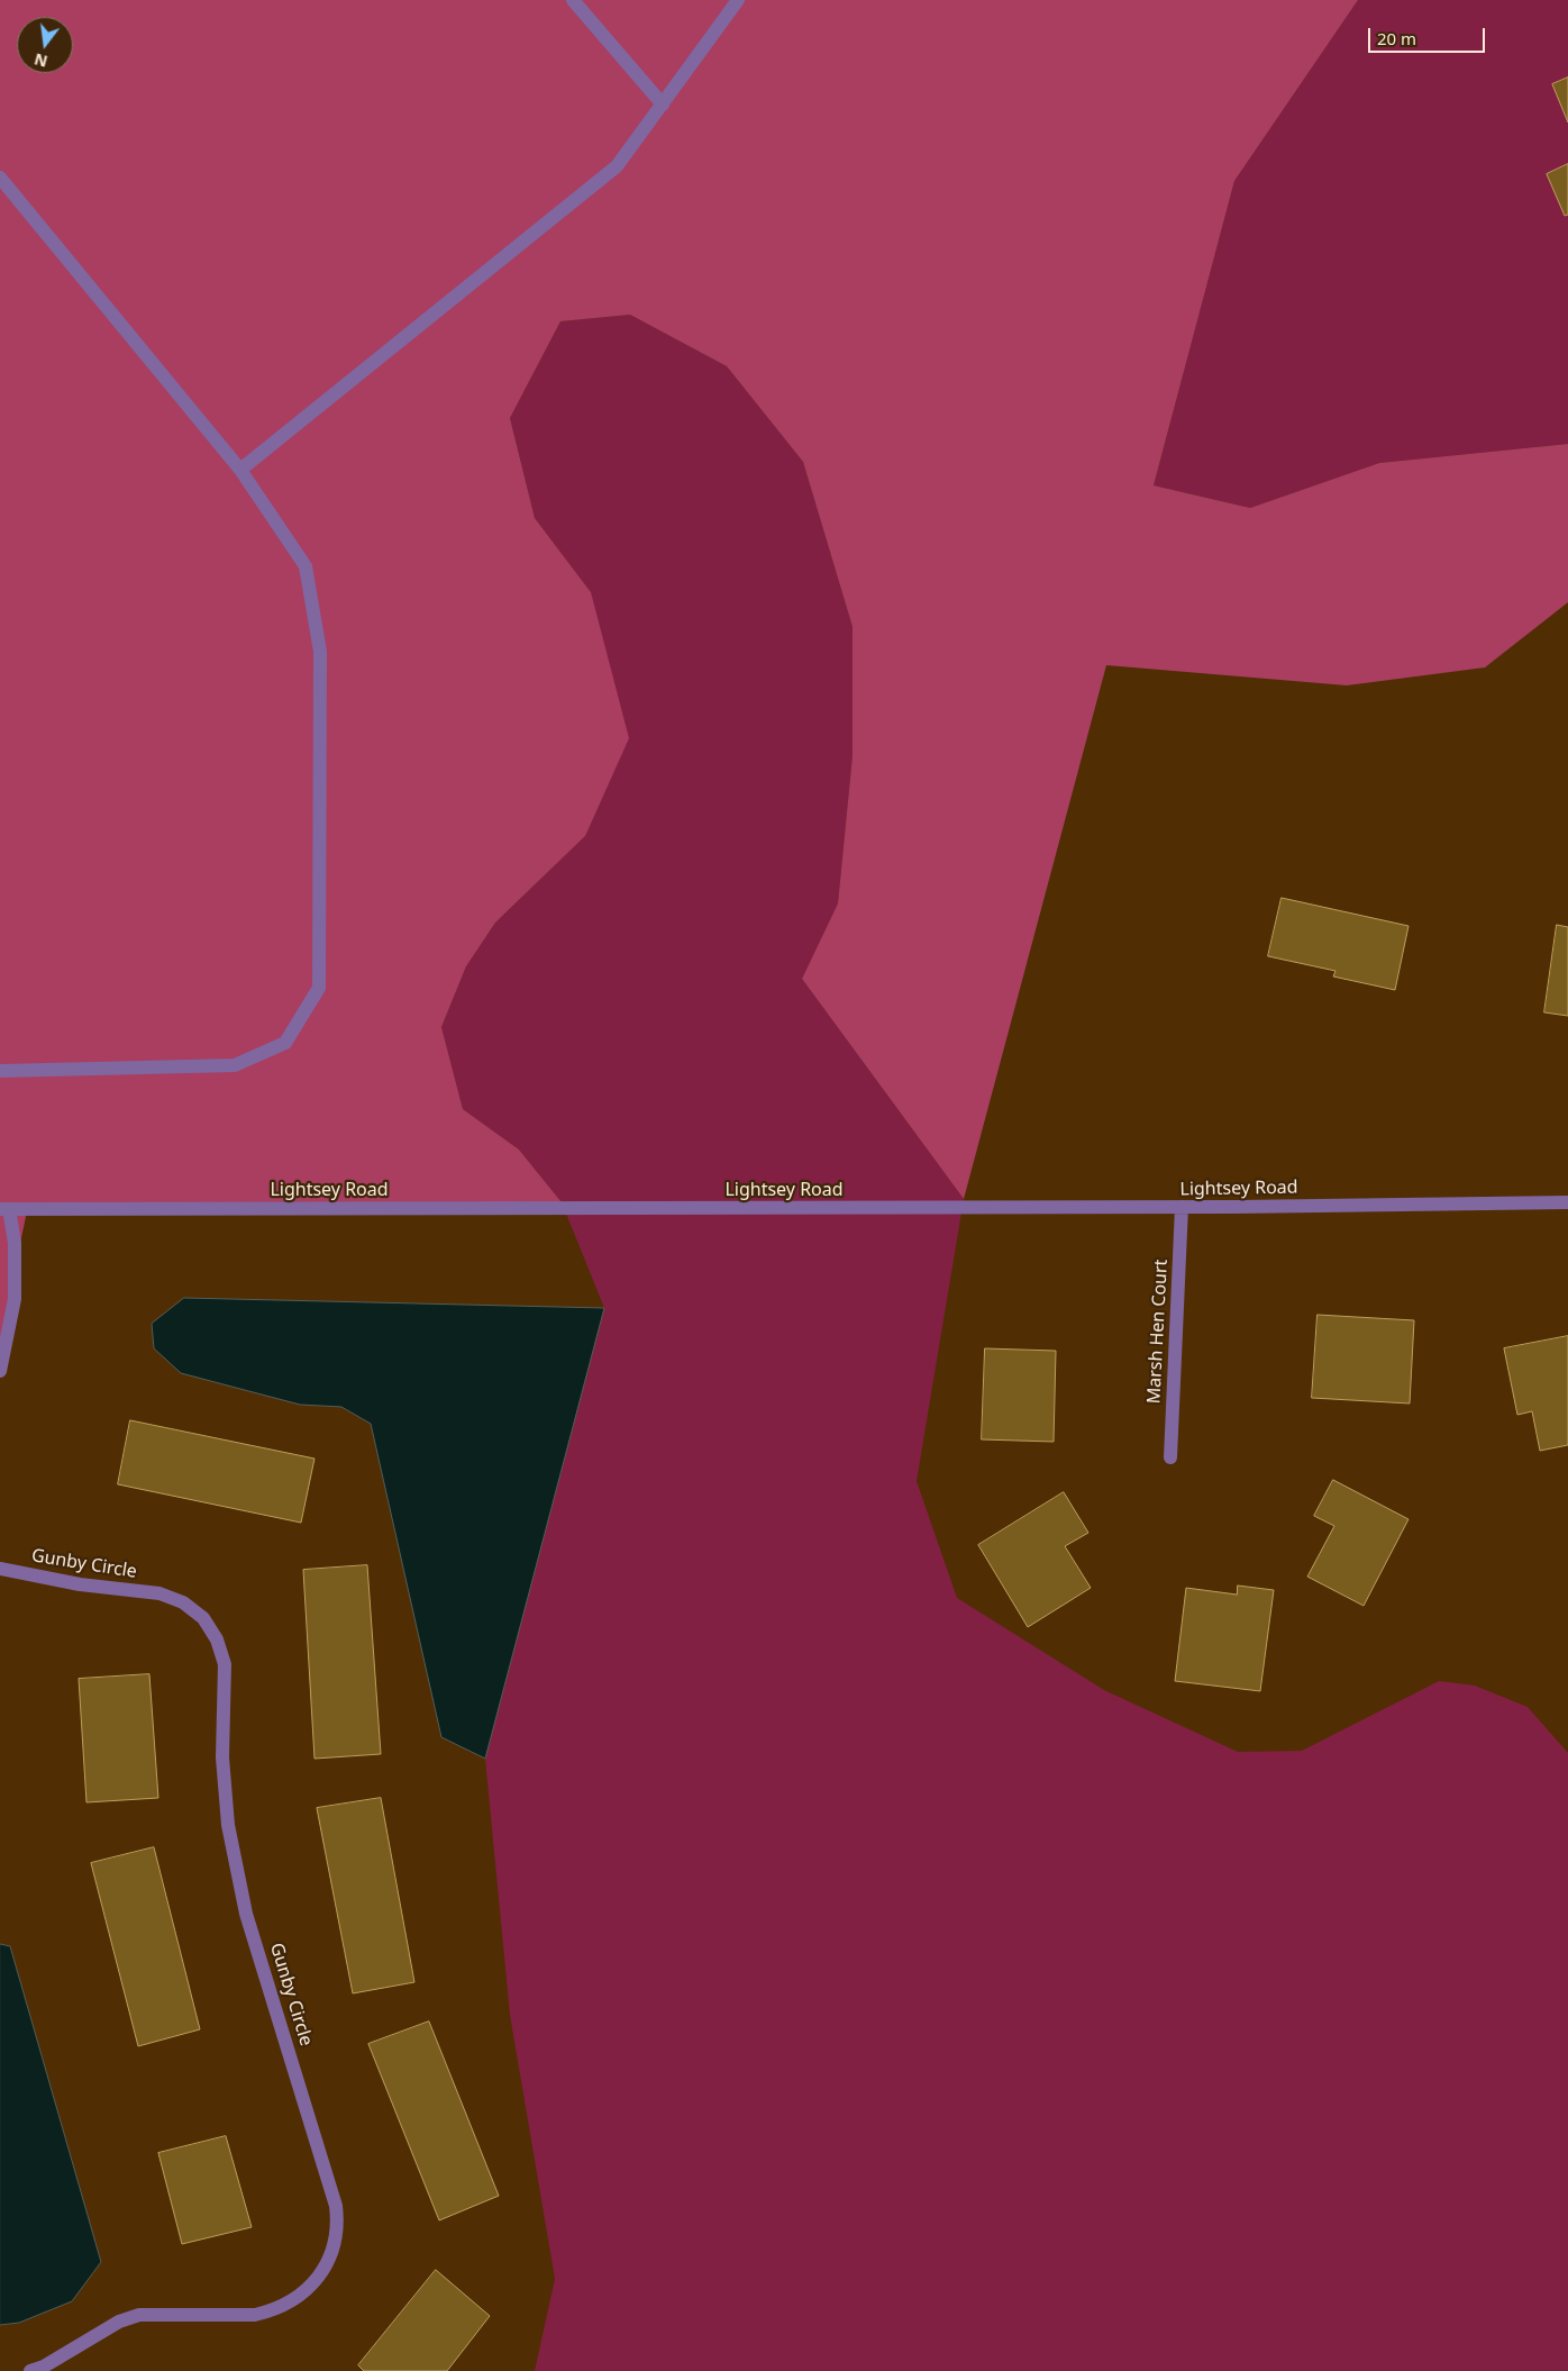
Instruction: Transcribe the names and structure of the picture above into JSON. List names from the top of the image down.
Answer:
{
  "streets": {
    "street": ["Lightsey Road", "Marsh Hen Court", "Gunby Circle"]
  },
  "crossings": [
    ["Lightsey Road", "Marsh Hen Court"]
  ],
  "scale_bar": "20 m",
  "north": "bottom"
}
